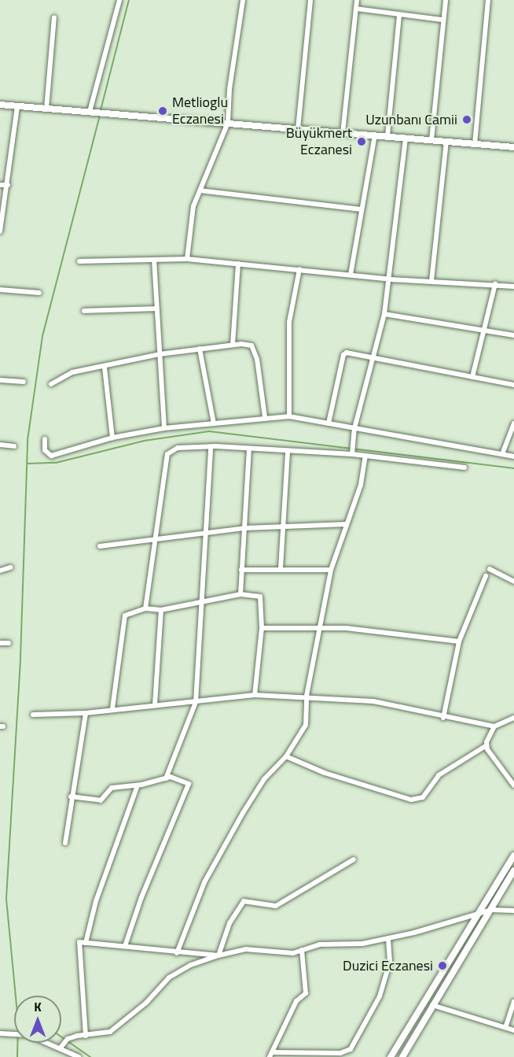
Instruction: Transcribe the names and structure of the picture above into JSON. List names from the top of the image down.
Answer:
{
  "places": [
    "Metlioglu Eczanesi",
    "Uzunbanı Camii",
    "Büyükmert Eczanesi",
    "Duzici Eczanesi"
  ],
  "north": "top"
}
